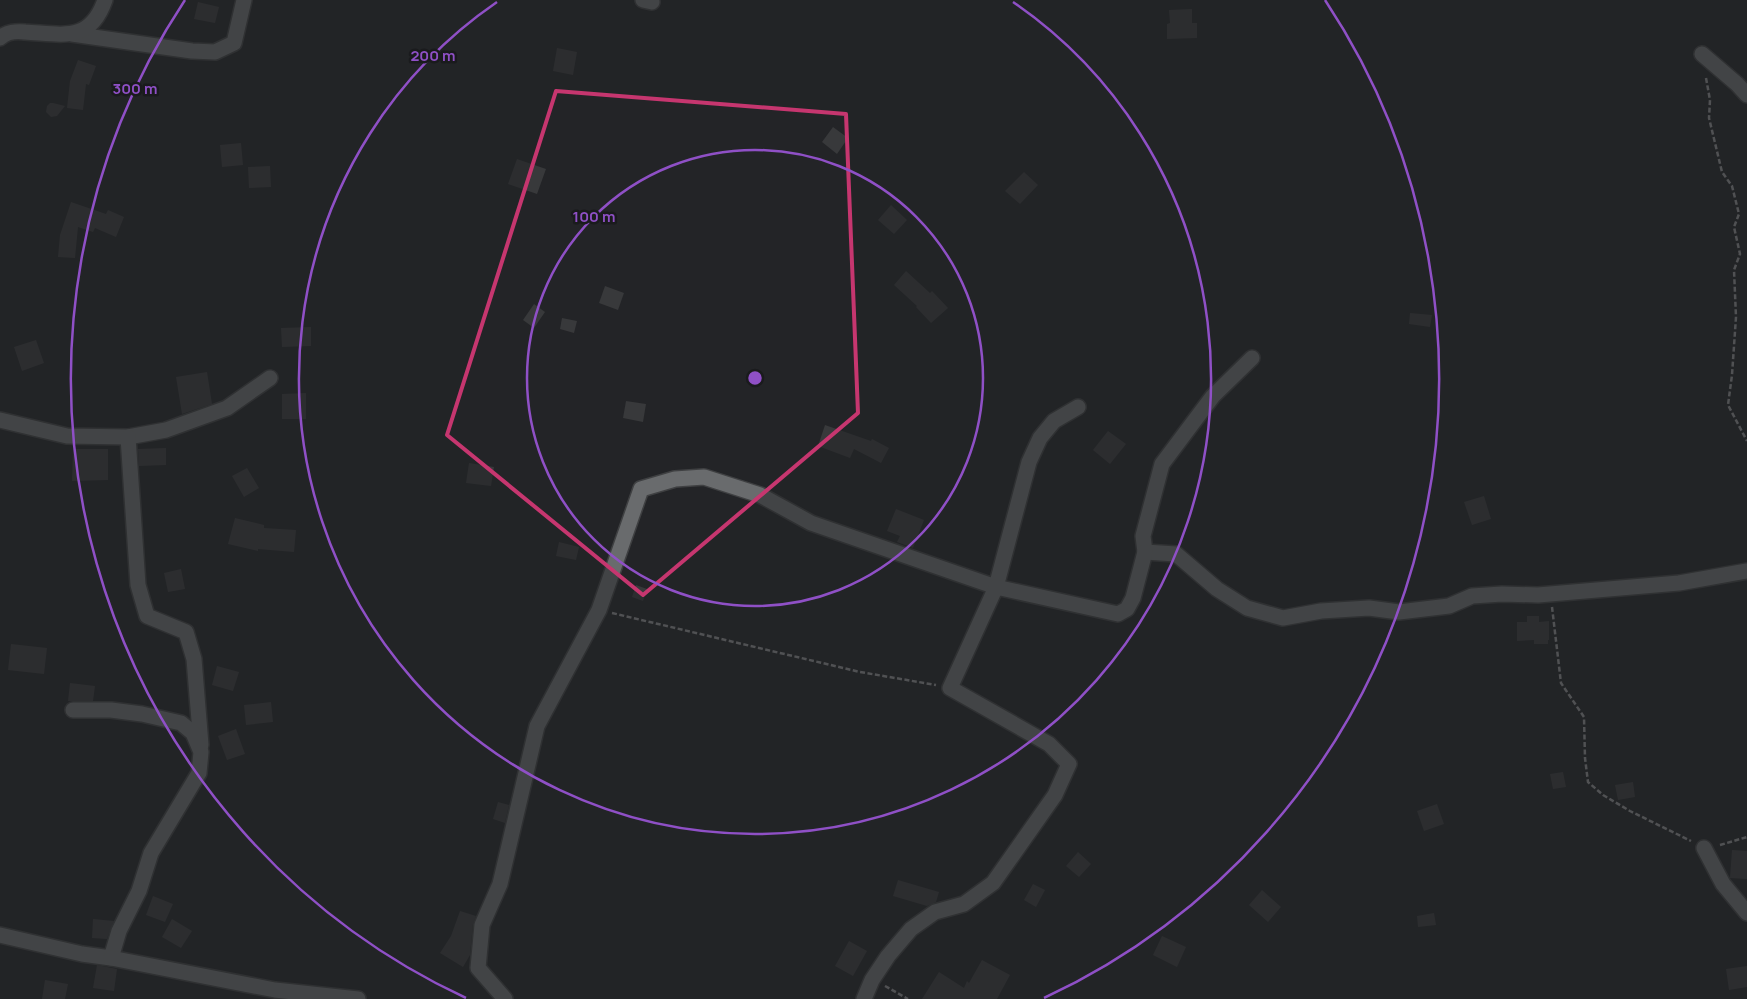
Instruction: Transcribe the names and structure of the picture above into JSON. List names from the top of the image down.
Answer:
{
  "rings": ["200 m", "300 m", "100 m"]
}
